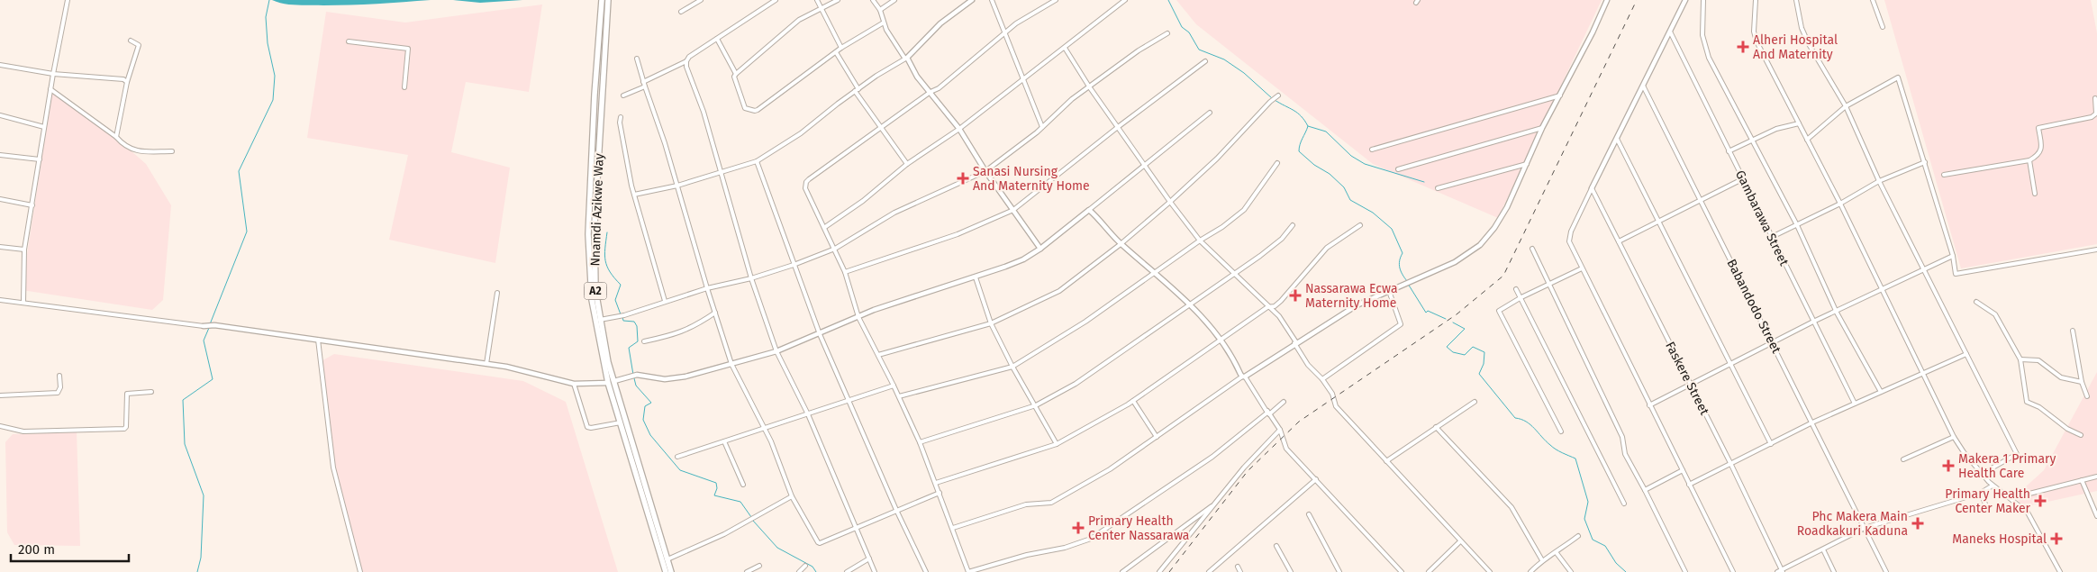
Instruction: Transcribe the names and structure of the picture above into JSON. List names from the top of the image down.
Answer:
{
  "streets": {
    "highway": ["Nnamdi Azikwe Way", "A2"],
    "street": ["Gambarawa Street", "Babandodo Street", "Faskere Street"]
  },
  "places": {
    "health": [
      "Alheri Hospital And Maternity",
      "Sanasi Nursing And Maternity Home",
      "Nassarawa Ecwa Maternity Home",
      "Makera 1 Primary Health Care",
      "Primary Health Center Maker",
      "Phc Makera Main Roadkakuri Kaduna",
      "Primary Health Center Nassarawa",
      "Maneks Hospital"
    ]
  },
  "scale_bar": "200 m"
}
